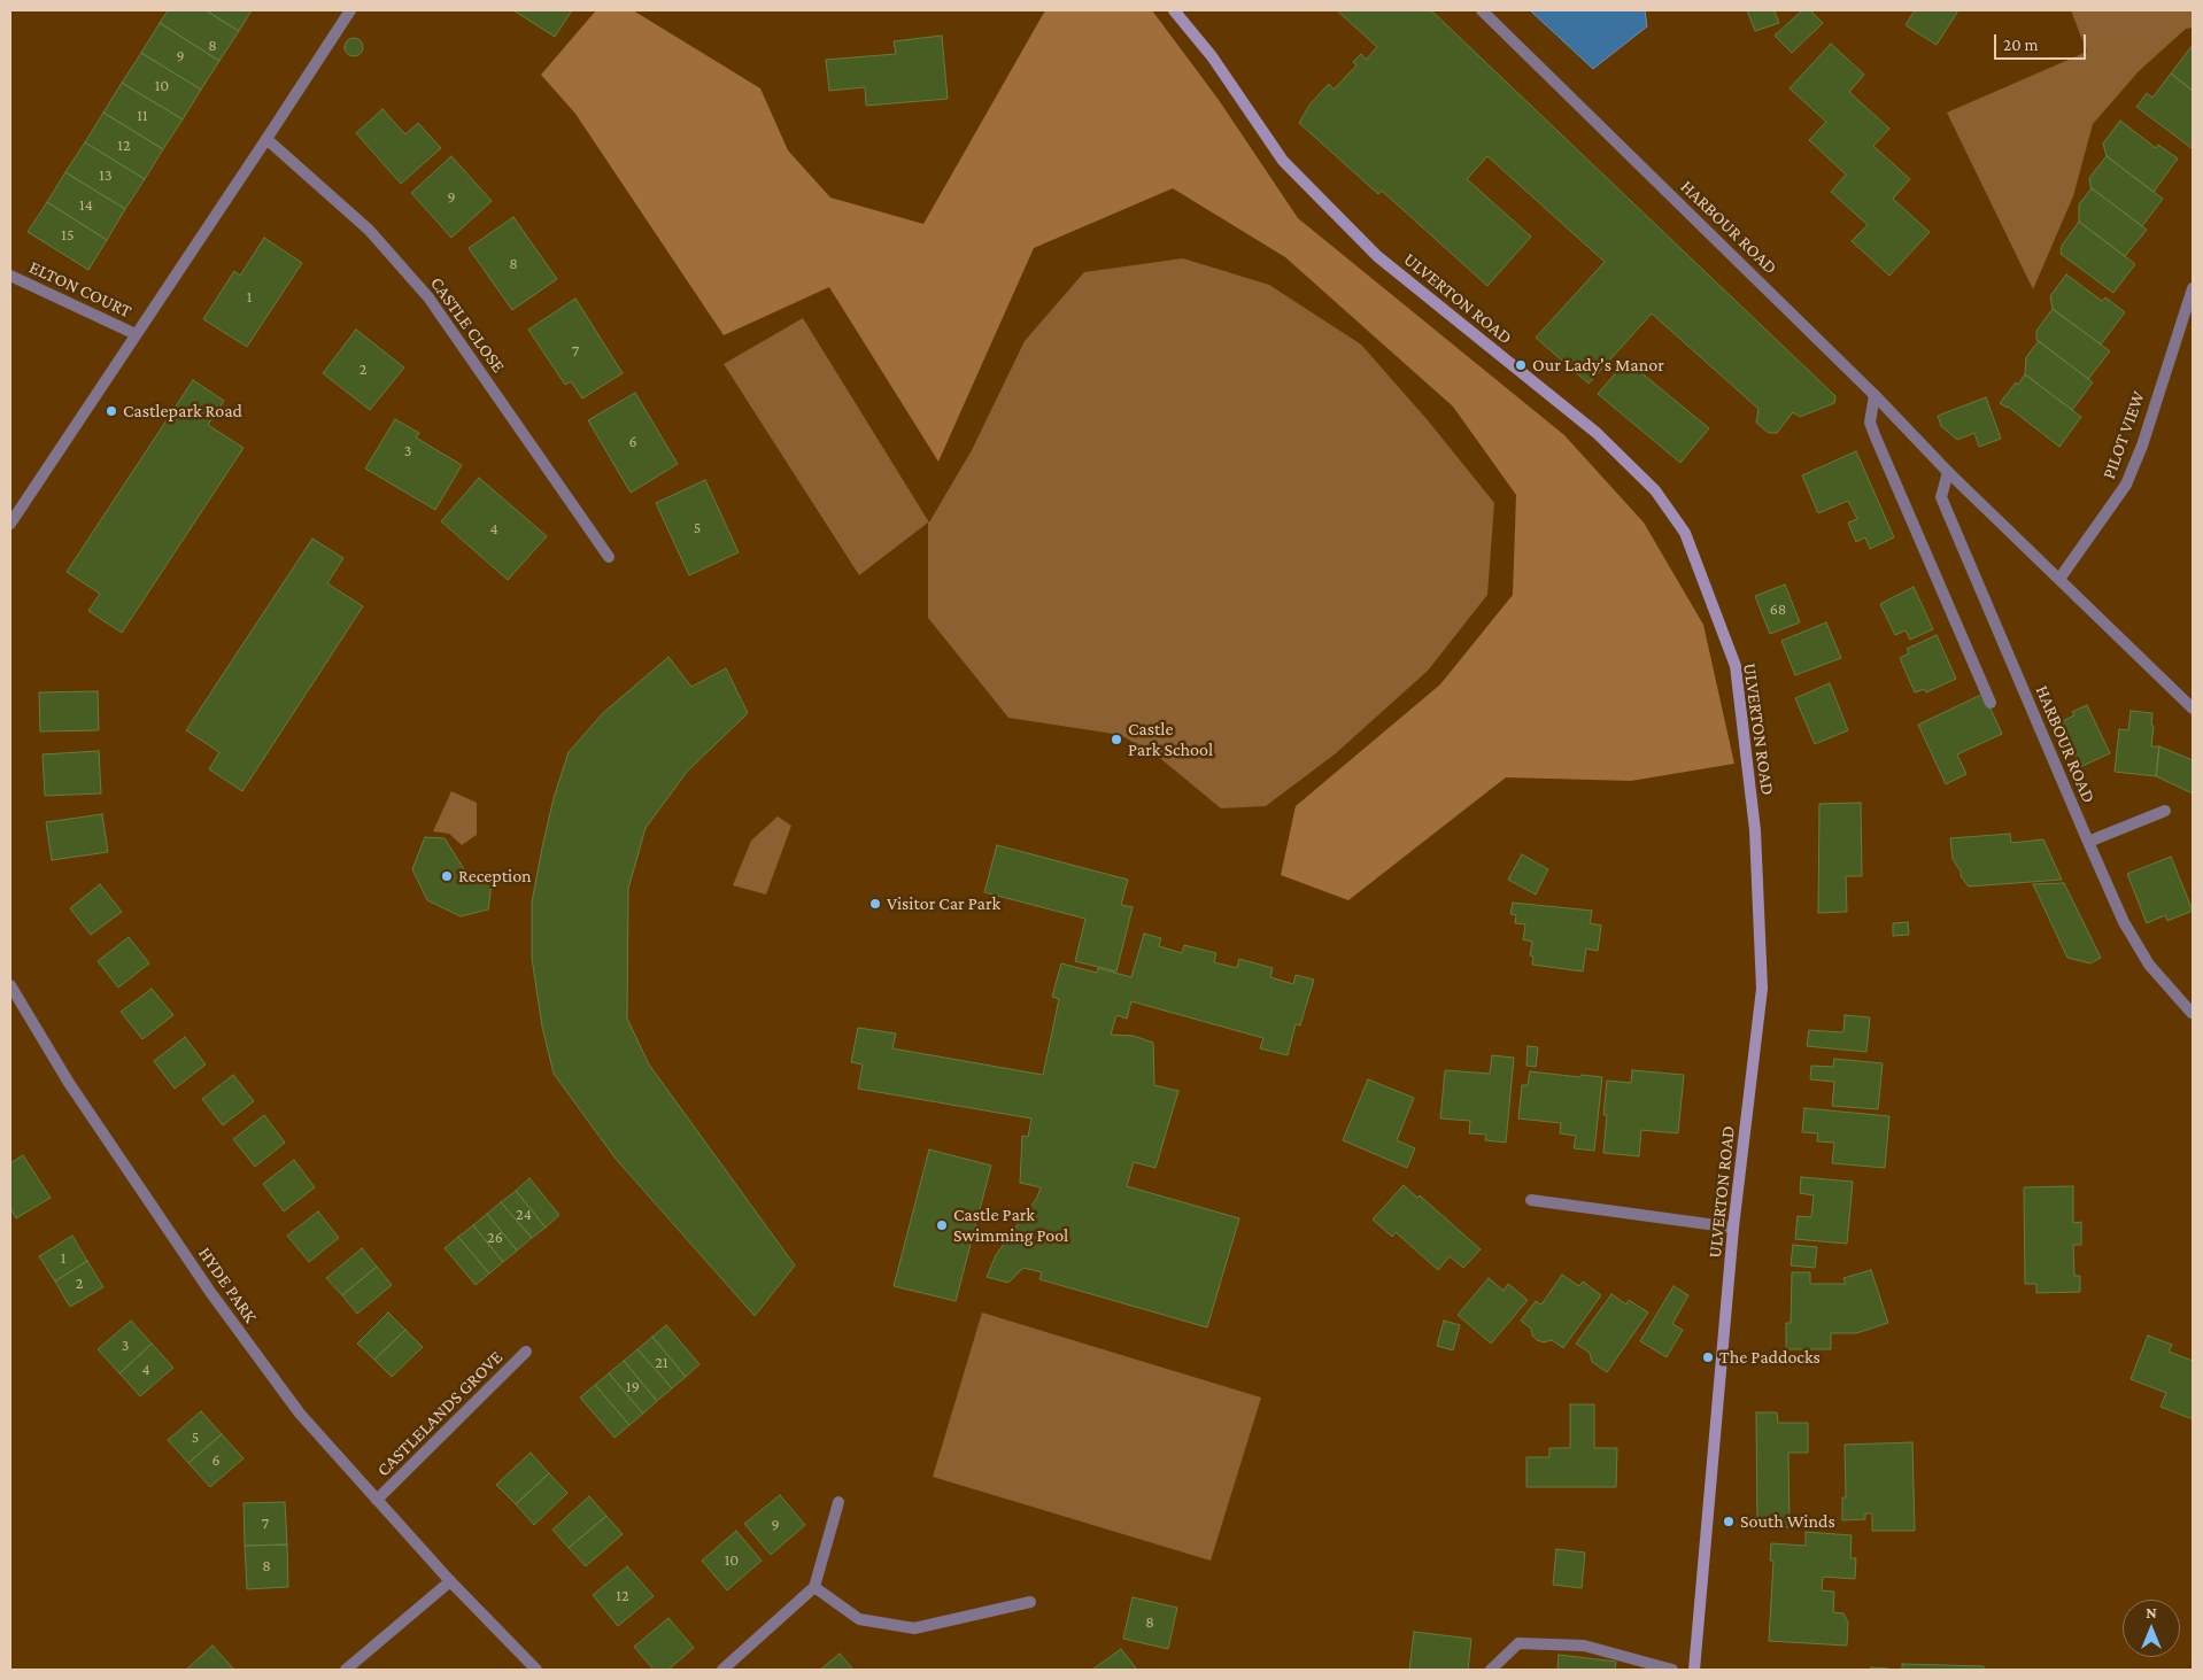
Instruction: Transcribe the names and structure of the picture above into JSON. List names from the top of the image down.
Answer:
{
  "streets": {
    "main road": ["ULVERTON ROAD"],
    "street": [
      "HARBOUR ROAD",
      "ELTON COURT",
      "CASTLE CLOSE",
      "PILOT VIEW",
      "HYDE PARK",
      "CASTLELANDS GROVE"
    ]
  },
  "crossings": [
    ["HARBOUR ROAD", "PILOT VIEW"],
    ["HYDE PARK", "CASTLELANDS GROVE"]
  ],
  "places": [
    "Our Lady's Manor",
    "Castlepark Road",
    "Castle Park School",
    "Reception",
    "Visitor Car Park",
    "Castle Park Swimming Pool",
    "The Paddocks",
    "South Winds"
  ],
  "house_numbers": [
    "8",
    "9",
    "10",
    "11",
    "12",
    "13",
    "9",
    "14",
    "15",
    "8",
    "1",
    "7",
    "2",
    "6",
    "3",
    "5",
    "4",
    "68",
    "24",
    "26",
    "1",
    "2",
    "3",
    "21",
    "4",
    "19",
    "5",
    "6",
    "7",
    "9",
    "10",
    "8",
    "12",
    "8"
  ],
  "scale_bar": "20 m",
  "north": "top"
}
